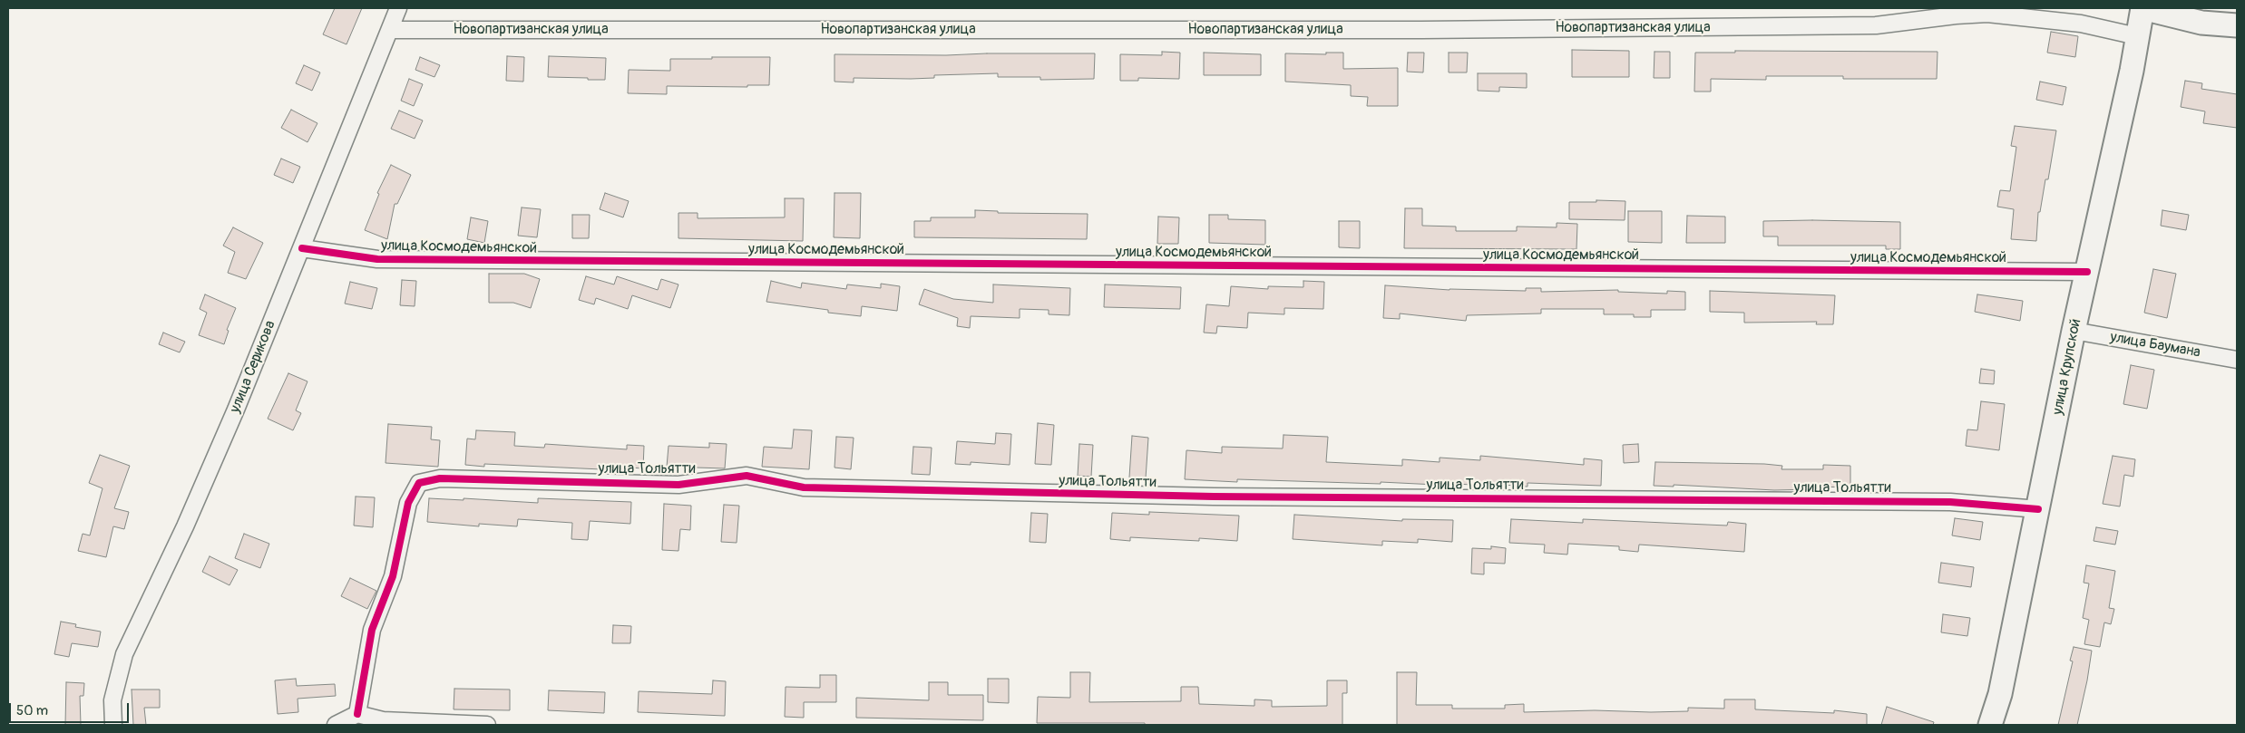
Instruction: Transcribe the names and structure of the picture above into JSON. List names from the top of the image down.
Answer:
{
  "streets": {
    "street": [
      "Новопартизанская улица",
      "улица Космодемьянской",
      "улица Баумана",
      "улица Серикова",
      "улица Крупской",
      "улица Тольятти"
    ]
  },
  "crossings": [
    ["Новопартизанская улица", "улица Серикова"],
    ["Новопартизанская улица", "улица Крупской"],
    ["улица Космодемьянской", "улица Серикова"],
    ["улица Космодемьянской", "улица Крупской"],
    ["улица Баумана", "улица Крупской"],
    ["улица Крупской", "улица Тольятти"]
  ],
  "scale_bar": "50 m"
}
